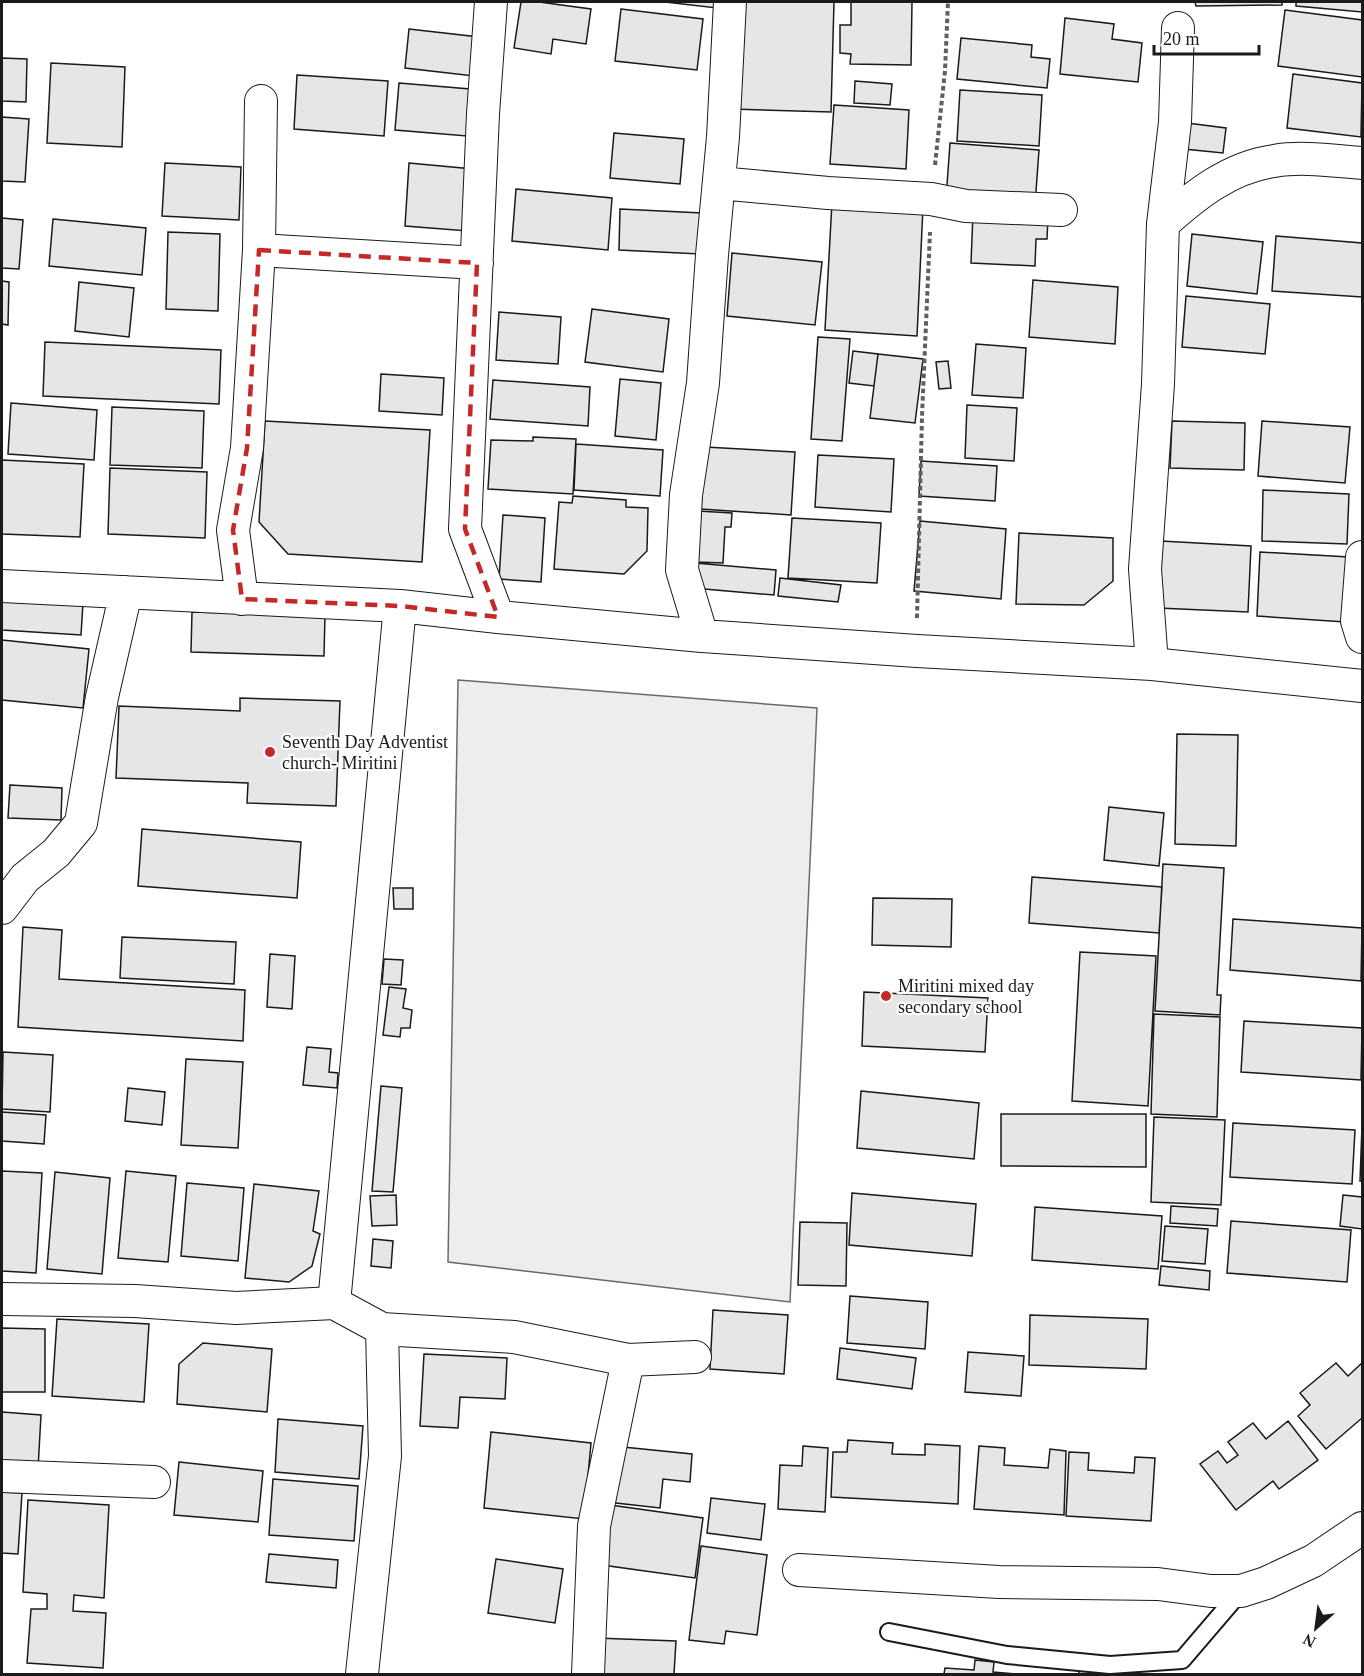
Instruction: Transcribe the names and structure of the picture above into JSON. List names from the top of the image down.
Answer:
{
  "places": ["Seventh Day Adventist church- Miritini", "Miritini mixed day secondary school"],
  "scale_bar": "20 m",
  "north": "bottom left"
}
